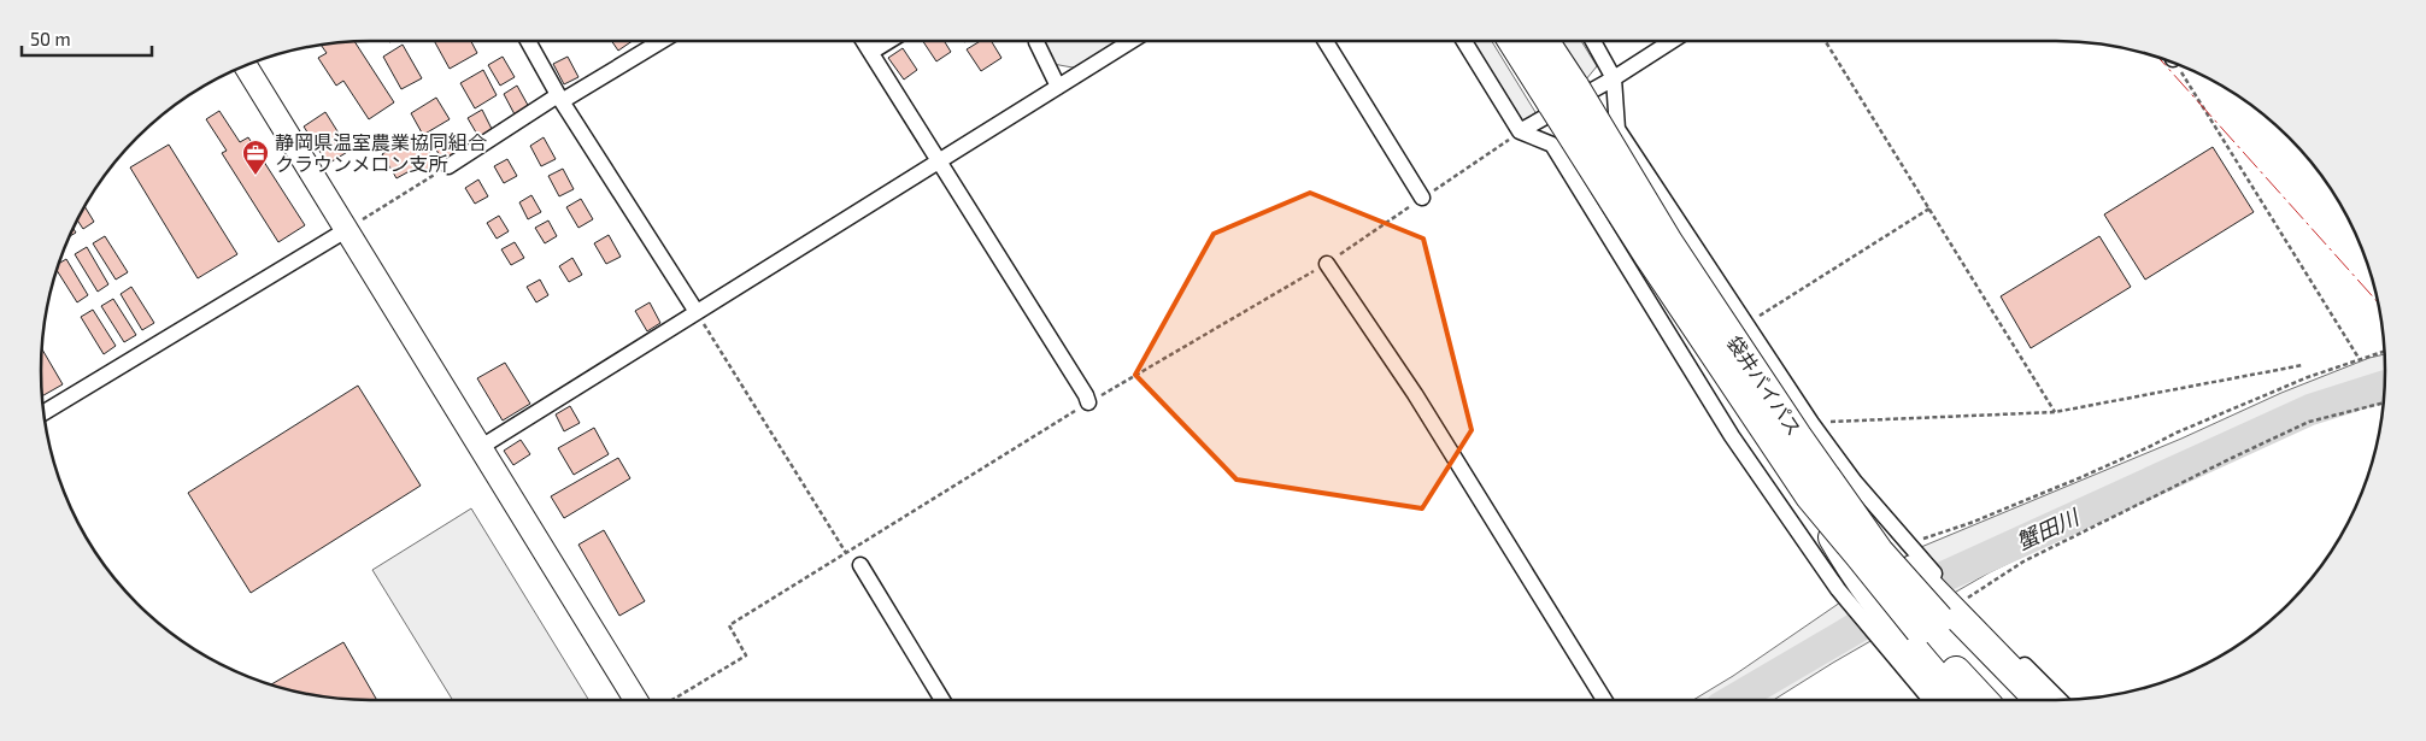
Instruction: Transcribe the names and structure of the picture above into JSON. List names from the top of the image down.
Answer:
{
  "streets": {
    "highway": ["袋井バイパス"]
  },
  "water": ["蟹田川"],
  "places": {
    "office": ["静岡県温室農業協同組合 クラウンメロン支所"]
  },
  "scale_bar": "50 m"
}
